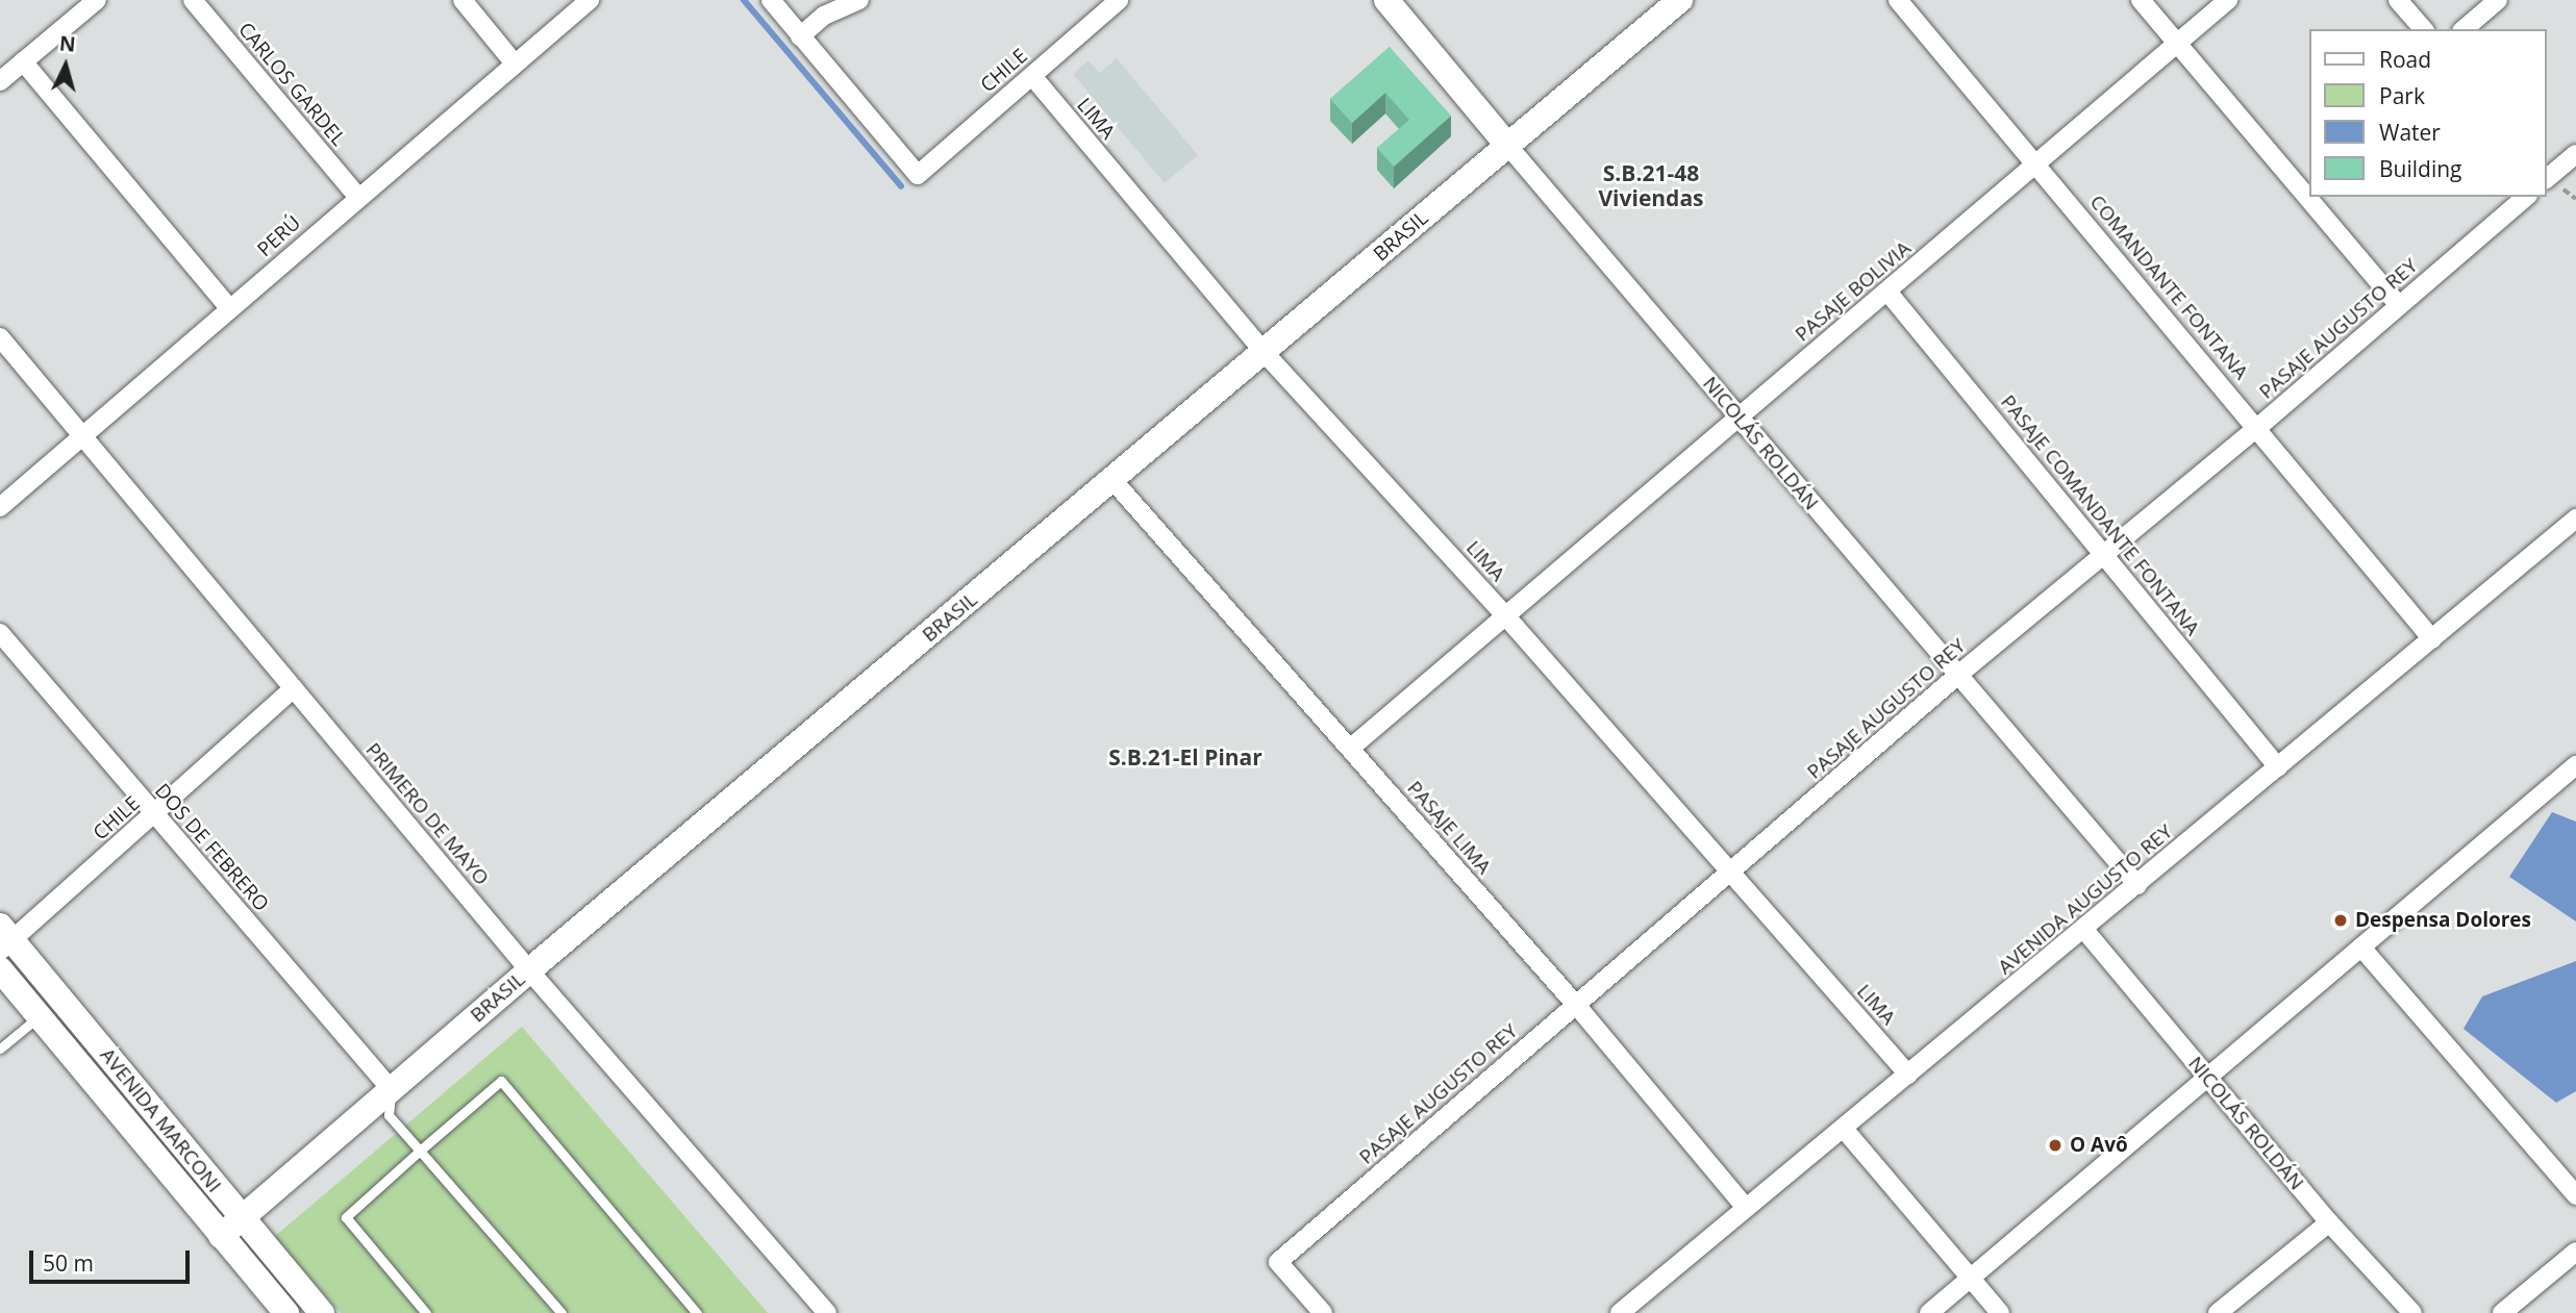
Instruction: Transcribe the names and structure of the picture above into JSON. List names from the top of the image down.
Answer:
{
  "streets": {
    "street": [
      "CHILE",
      "CARLOS GARDEL",
      "LIMA",
      "PERÚ",
      "BRASIL",
      "COMANDANTE FONTANA",
      "PASAJE BOLIVIA",
      "PASAJE AUGUSTO REY",
      "NICOLÁS ROLDÁN",
      "PASAJE COMANDANTE FONTANA",
      "PRIMERO DE MAYO",
      "PASAJE LIMA",
      "DOS DE FEBRERO",
      "AVENIDA AUGUSTO REY",
      "AVENIDA MARCONI"
    ]
  },
  "crossings": [
    ["CHILE", "LIMA"],
    ["CHILE", "PRIMERO DE MAYO"],
    ["CHILE", "DOS DE FEBRERO"],
    ["CHILE", "AVENIDA MARCONI"],
    ["CARLOS GARDEL", "PERÚ"],
    ["LIMA", "BRASIL"],
    ["LIMA", "PASAJE BOLIVIA"],
    ["LIMA", "PASAJE AUGUSTO REY"],
    ["LIMA", "AVENIDA AUGUSTO REY"],
    ["PERÚ", "PRIMERO DE MAYO"],
    ["BRASIL", "NICOLÁS ROLDÁN"],
    ["BRASIL", "PRIMERO DE MAYO"],
    ["BRASIL", "PASAJE LIMA"],
    ["BRASIL", "DOS DE FEBRERO"],
    ["BRASIL", "AVENIDA MARCONI"],
    ["COMANDANTE FONTANA", "PASAJE BOLIVIA"],
    ["COMANDANTE FONTANA", "PASAJE AUGUSTO REY"],
    ["COMANDANTE FONTANA", "AVENIDA AUGUSTO REY"],
    ["PASAJE BOLIVIA", "NICOLÁS ROLDÁN"],
    ["PASAJE BOLIVIA", "PASAJE COMANDANTE FONTANA"],
    ["PASAJE BOLIVIA", "PASAJE LIMA"],
    ["PASAJE AUGUSTO REY", "NICOLÁS ROLDÁN"],
    ["PASAJE AUGUSTO REY", "PASAJE COMANDANTE FONTANA"],
    ["PASAJE AUGUSTO REY", "PASAJE LIMA"],
    ["NICOLÁS ROLDÁN", "AVENIDA AUGUSTO REY"],
    ["PASAJE COMANDANTE FONTANA", "AVENIDA AUGUSTO REY"],
    ["PASAJE LIMA", "AVENIDA AUGUSTO REY"]
  ],
  "districts": ["S.B.21-48 Viviendas", "S.B.21-El Pinar"],
  "places": ["Despensa Dolores", "O Avô"],
  "legend": [
    "Road",
    "Park",
    "Water",
    "Building"
  ],
  "scale_bar": "50 m",
  "north": "top"
}
